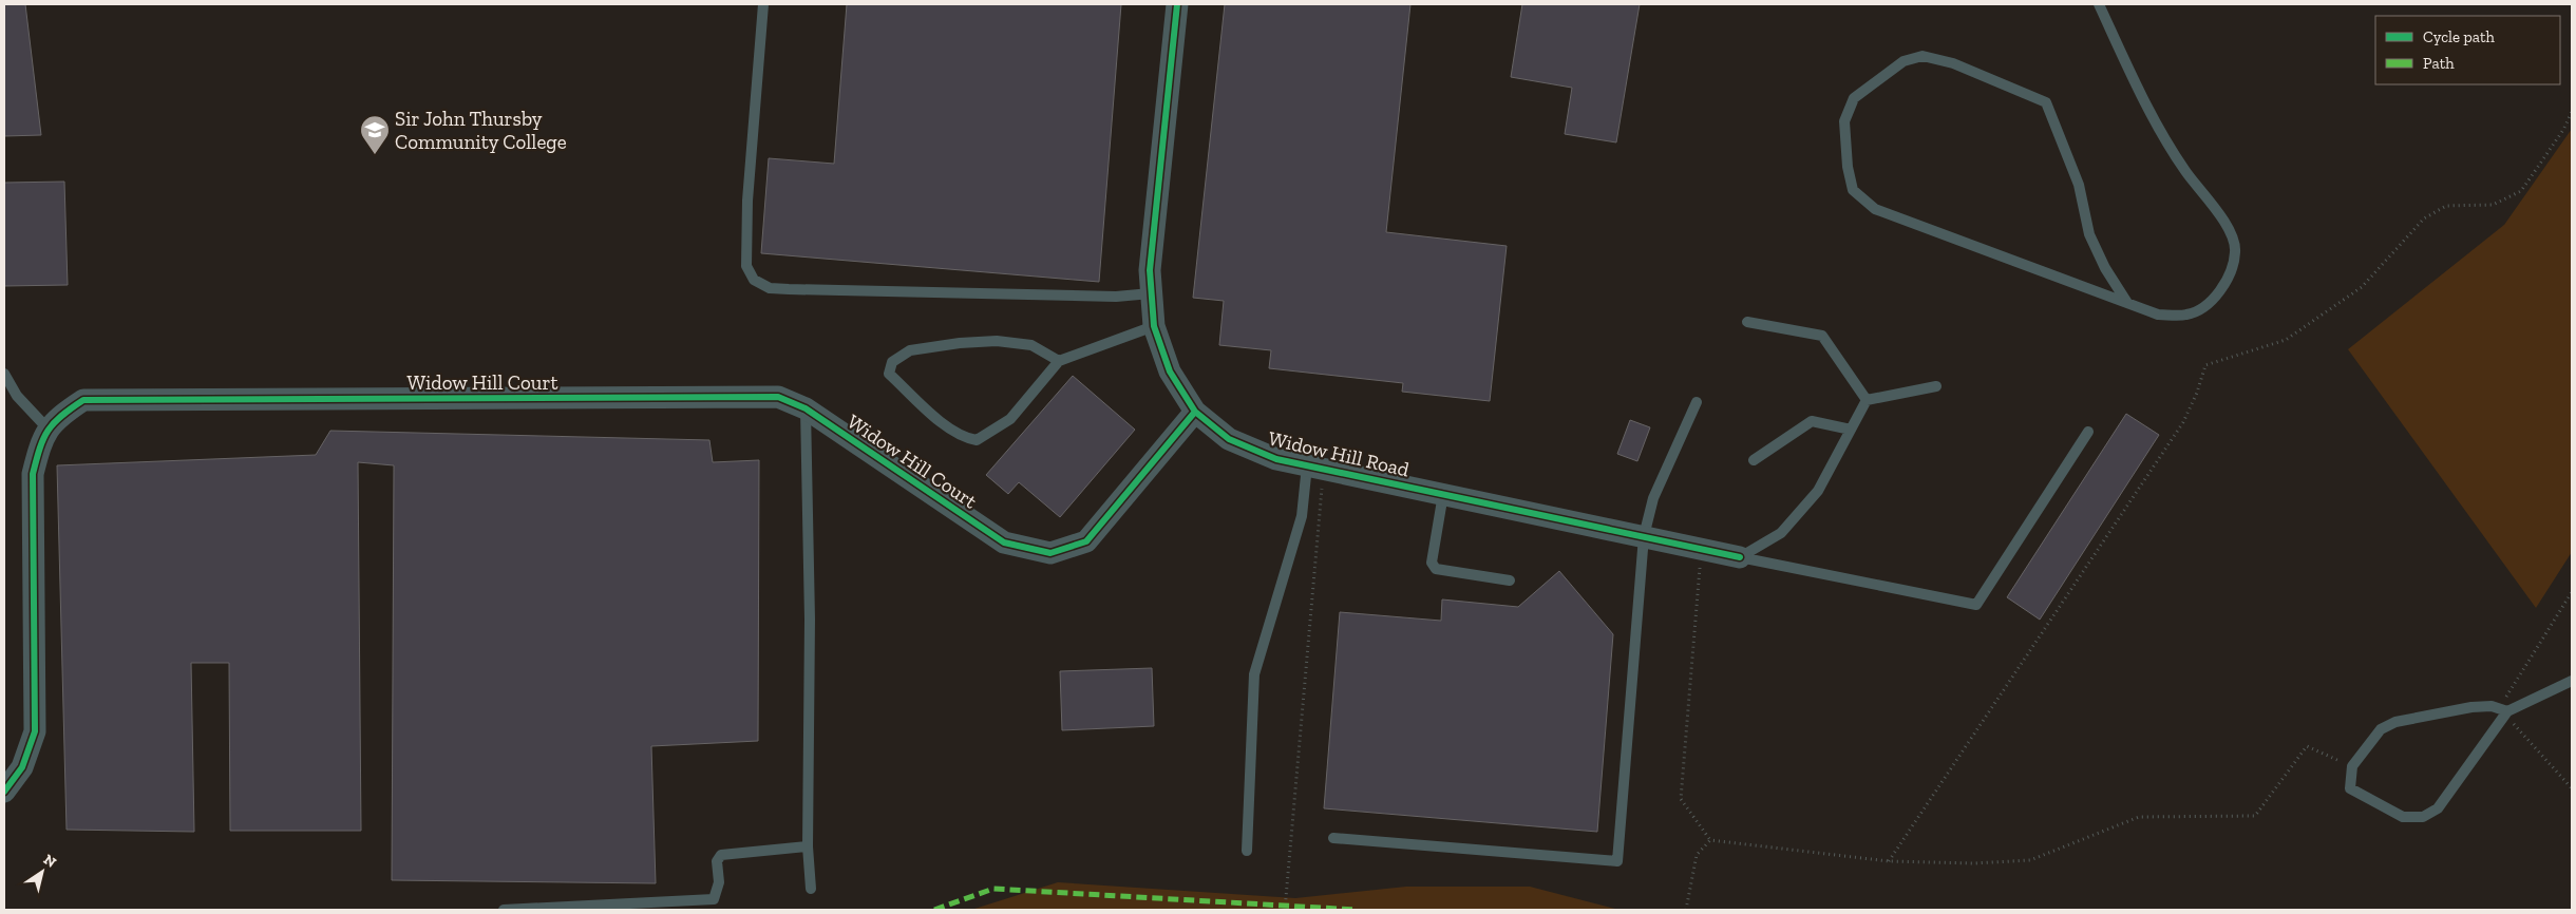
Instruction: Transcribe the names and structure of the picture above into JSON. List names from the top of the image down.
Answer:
{
  "streets": {
    "street": ["Widow Hill Court", "Widow Hill Road"]
  },
  "crossings": [
    ["Widow Hill Court", "Widow Hill Road"]
  ],
  "places": {
    "school or university": ["Sir John Thursby Community College"]
  },
  "legend": ["Cycle path", "Path"],
  "north": "top right"
}
